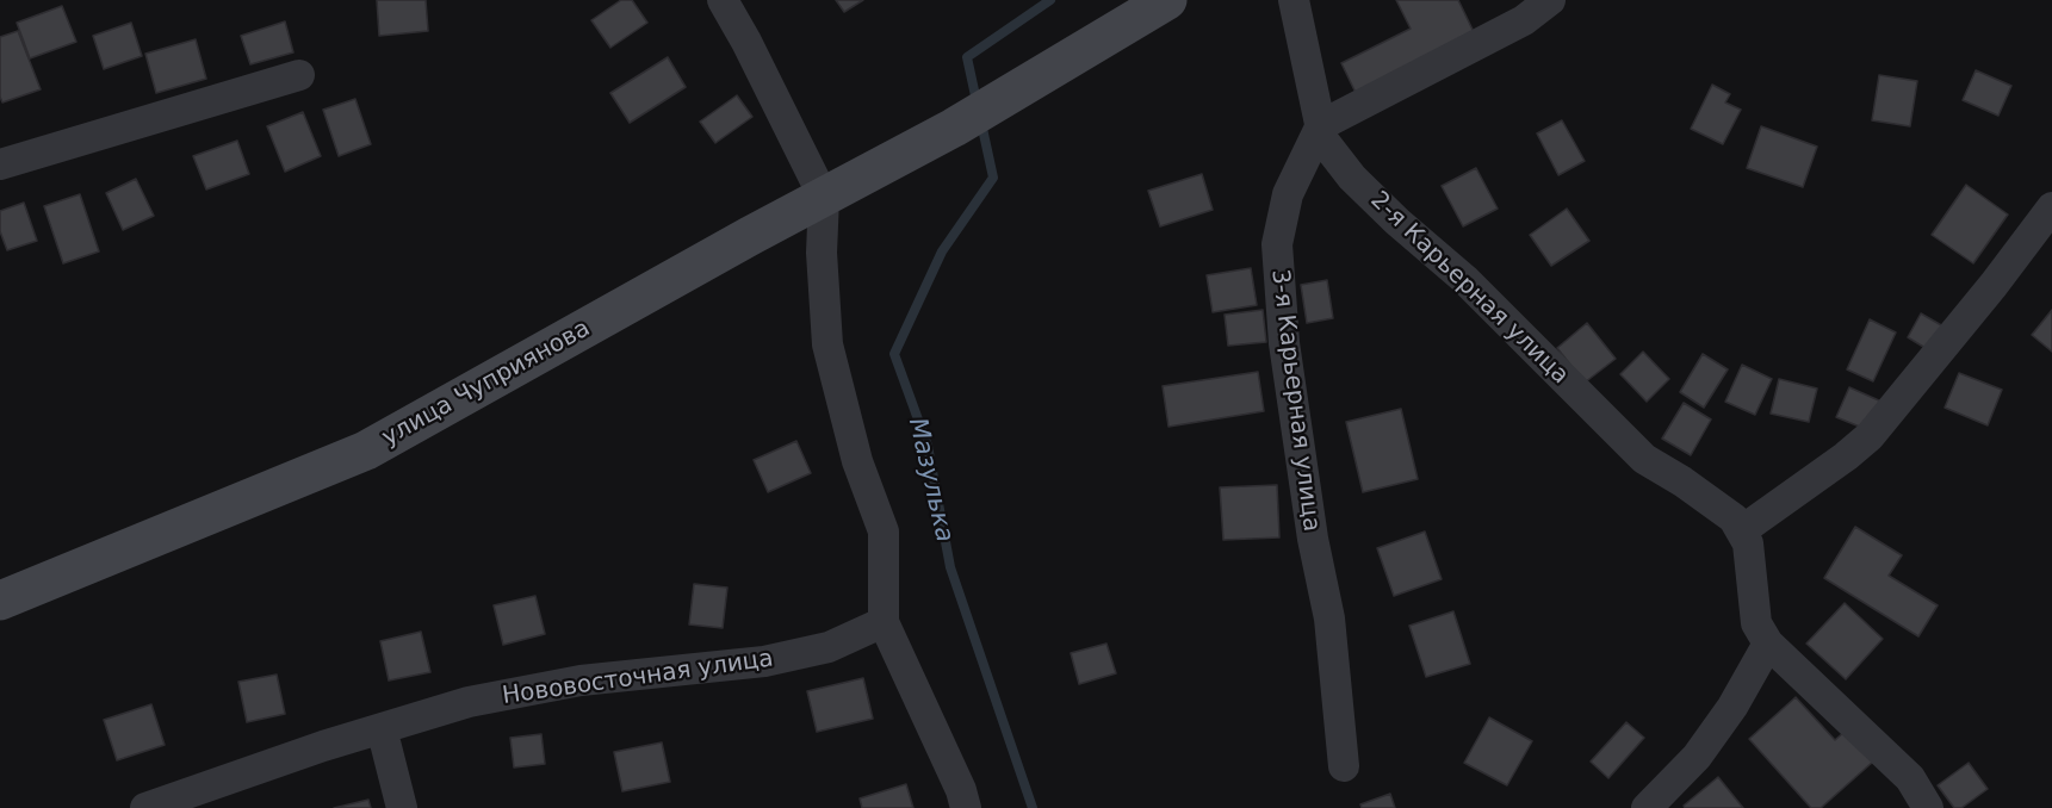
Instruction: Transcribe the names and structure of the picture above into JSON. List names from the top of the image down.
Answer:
{
  "streets": {
    "street": [
      "2-я Карьерная улица",
      "улица Чуприянова",
      "3-я Карьерная улица",
      "Нововосточная улица"
    ]
  },
  "crossings": [
    ["2-я Карьерная улица", "3-я Карьерная улица"]
  ],
  "water": ["Мазулька"]
}
